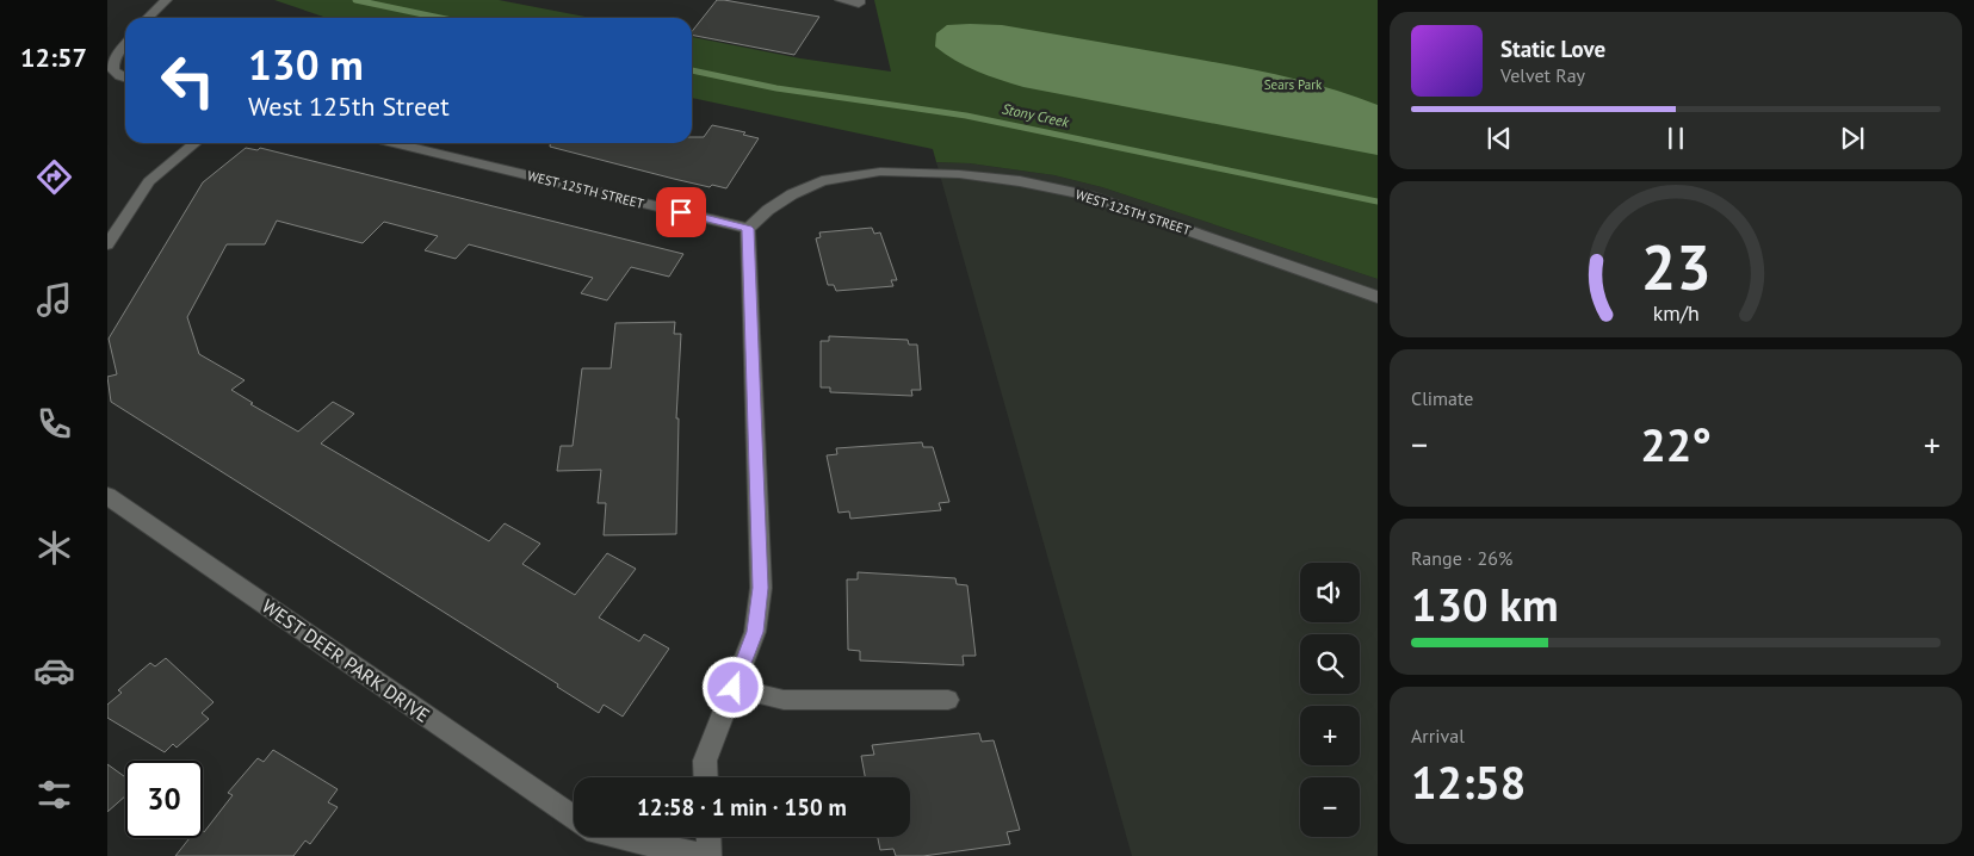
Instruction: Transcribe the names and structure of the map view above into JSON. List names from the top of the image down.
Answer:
{
  "streets": {
    "street": ["WEST 125TH STREET", "WEST DEER PARK DRIVE"]
  },
  "water": ["Stony Creek"],
  "parks": ["Sears Park"],
  "page": {
    "tabs": "12:57",
    "turn": ["130 m", "West 125th Street"],
    "song": ["Static Love", "Velvet Ray"],
    "tile": [
      "Climate",
      ["Range · 26%", "130 km"],
      ["Arrival", "12:58"]
    ],
    "heat": ["−", "22°", "+"],
    "map_buttons": ["+", "−"],
    "limit": "30",
    "trip": "12:58 · 1 min · 150 m",
    "gauge": ["23", "km/h"]
  }
}
